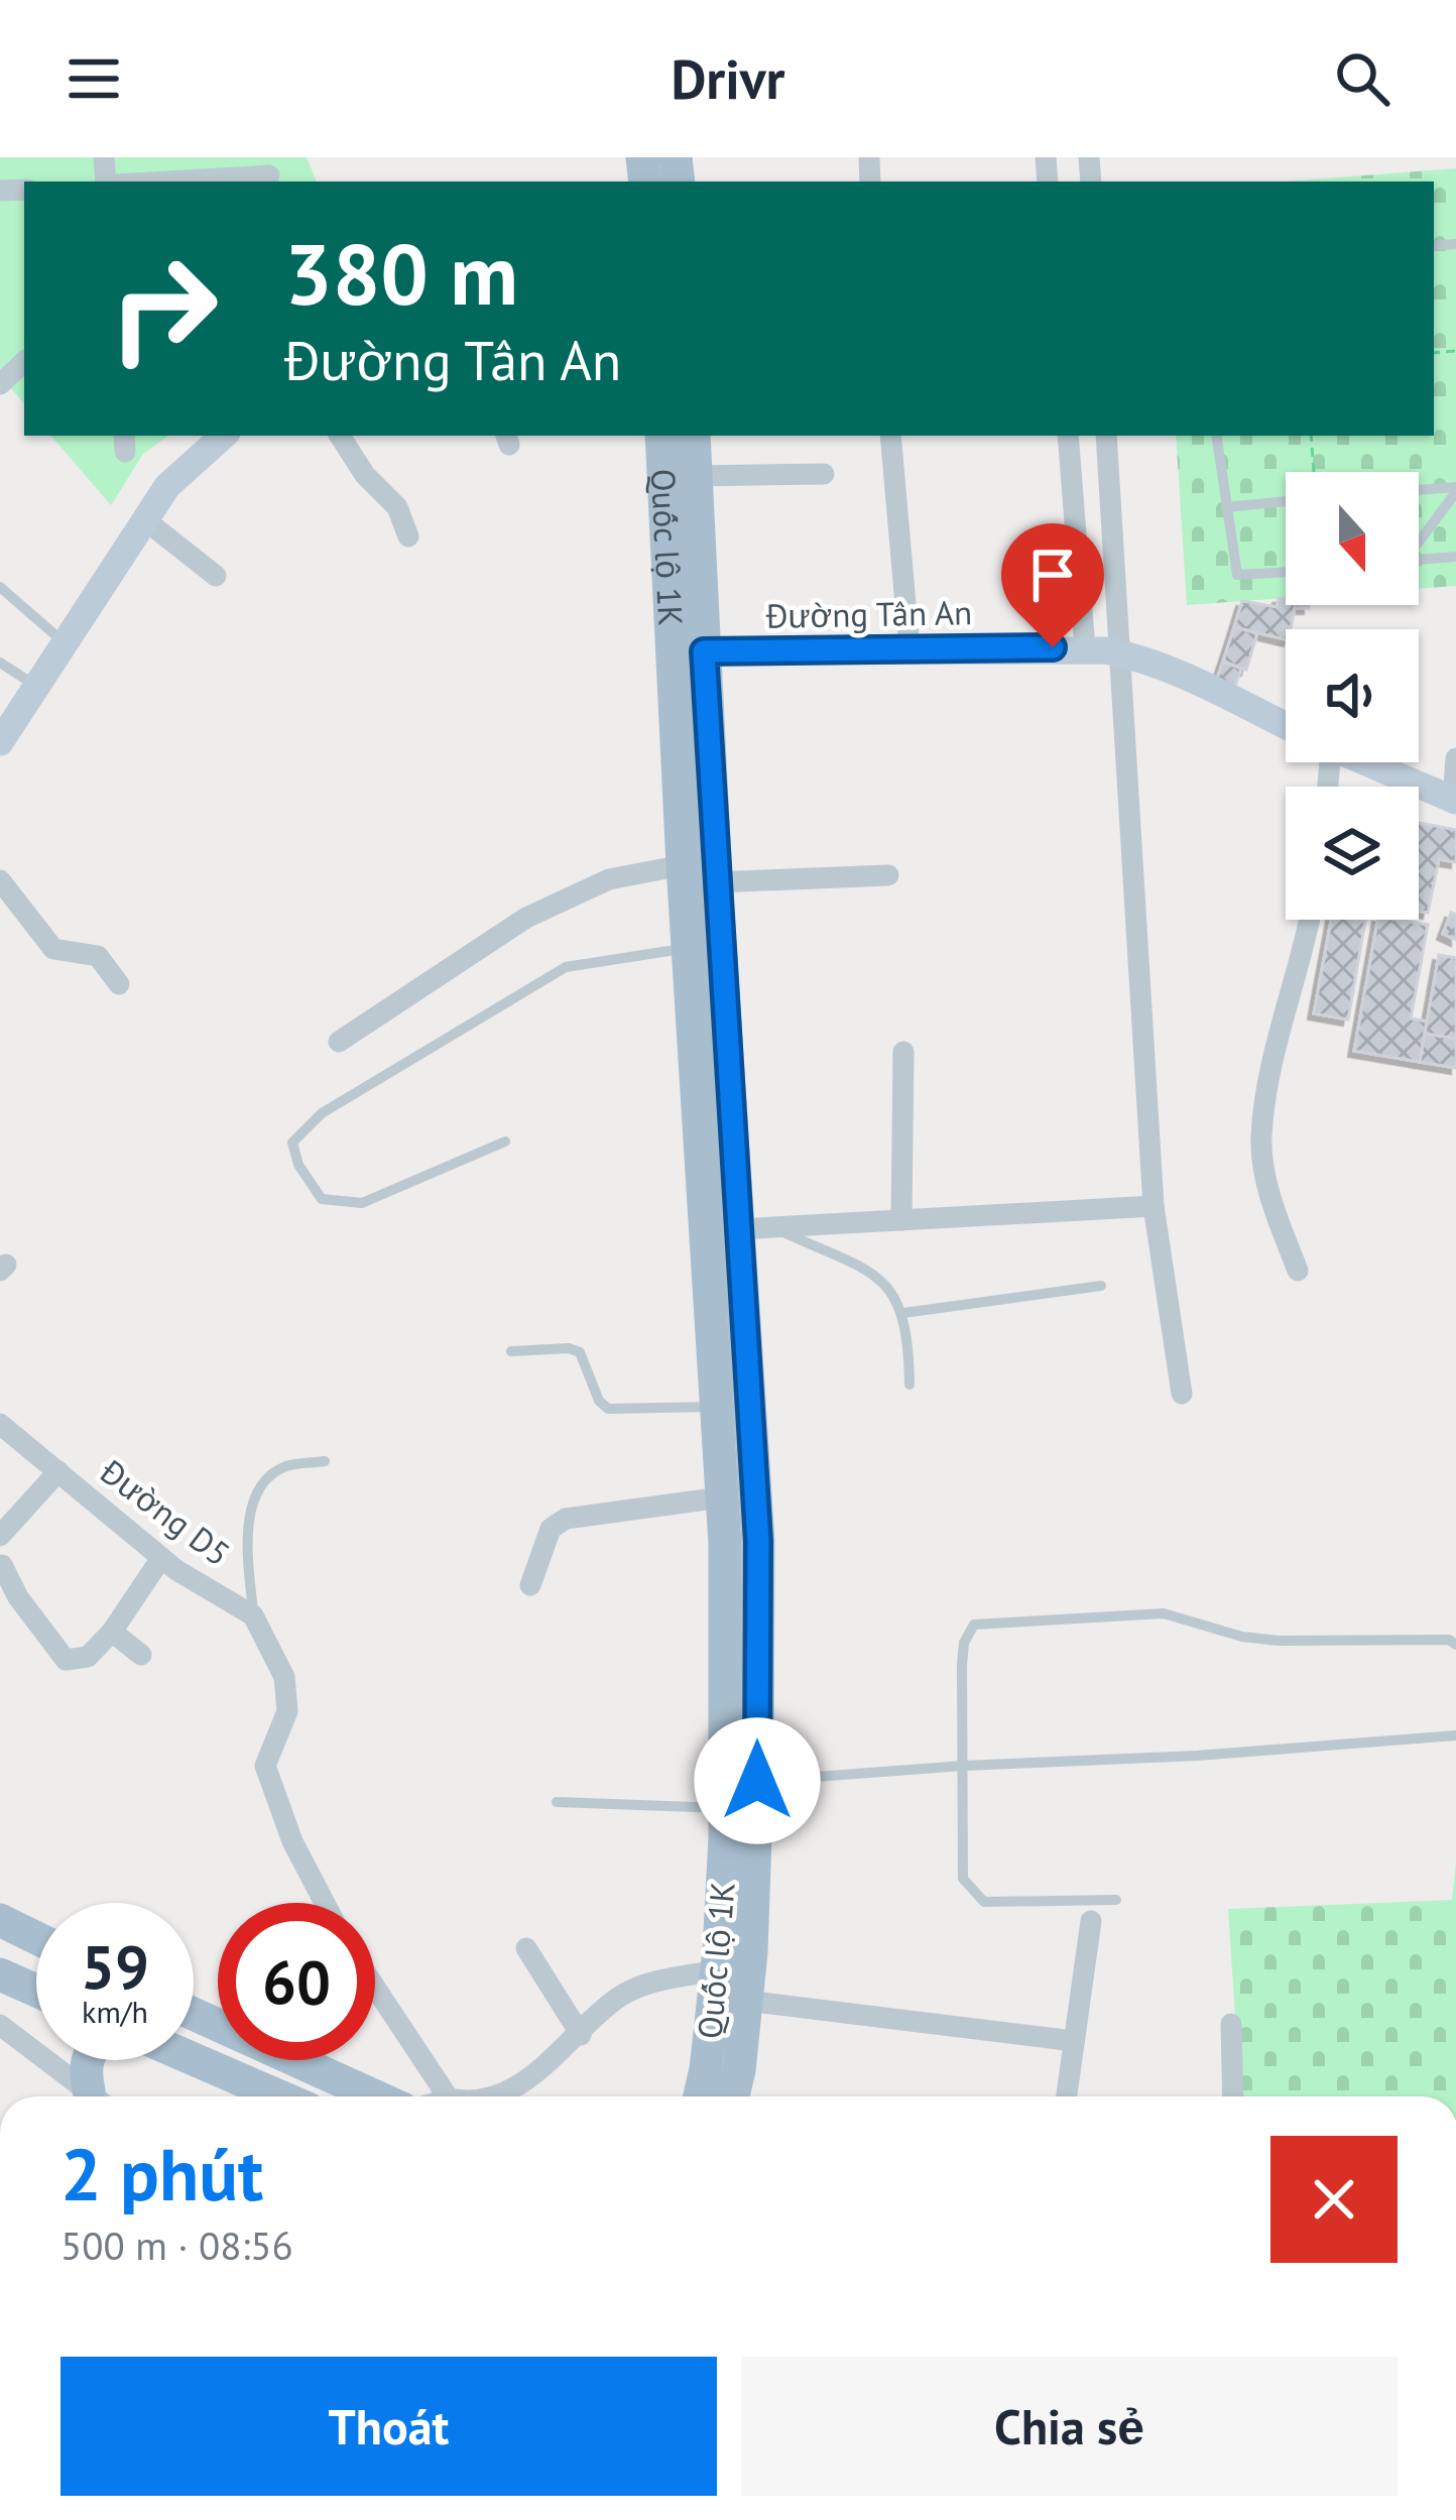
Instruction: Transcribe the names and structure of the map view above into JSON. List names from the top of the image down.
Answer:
{
  "streets": {
    "main road": ["Quốc lộ 1K"],
    "street": ["Đường Tân An", "Đường D5"]
  },
  "crossings": [
    ["Quốc lộ 1K", "Đường Tân An"]
  ],
  "north": "bottom",
  "page": {
    "header": "Drivr",
    "turn": ["380 m", "Đường Tân An"],
    "speed": "59 km/h",
    "limit": "60",
    "heading": ["2 phút", "500 m · 08:56"],
    "buttons": ["Thoát", "Chia sẻ"]
  }
}
